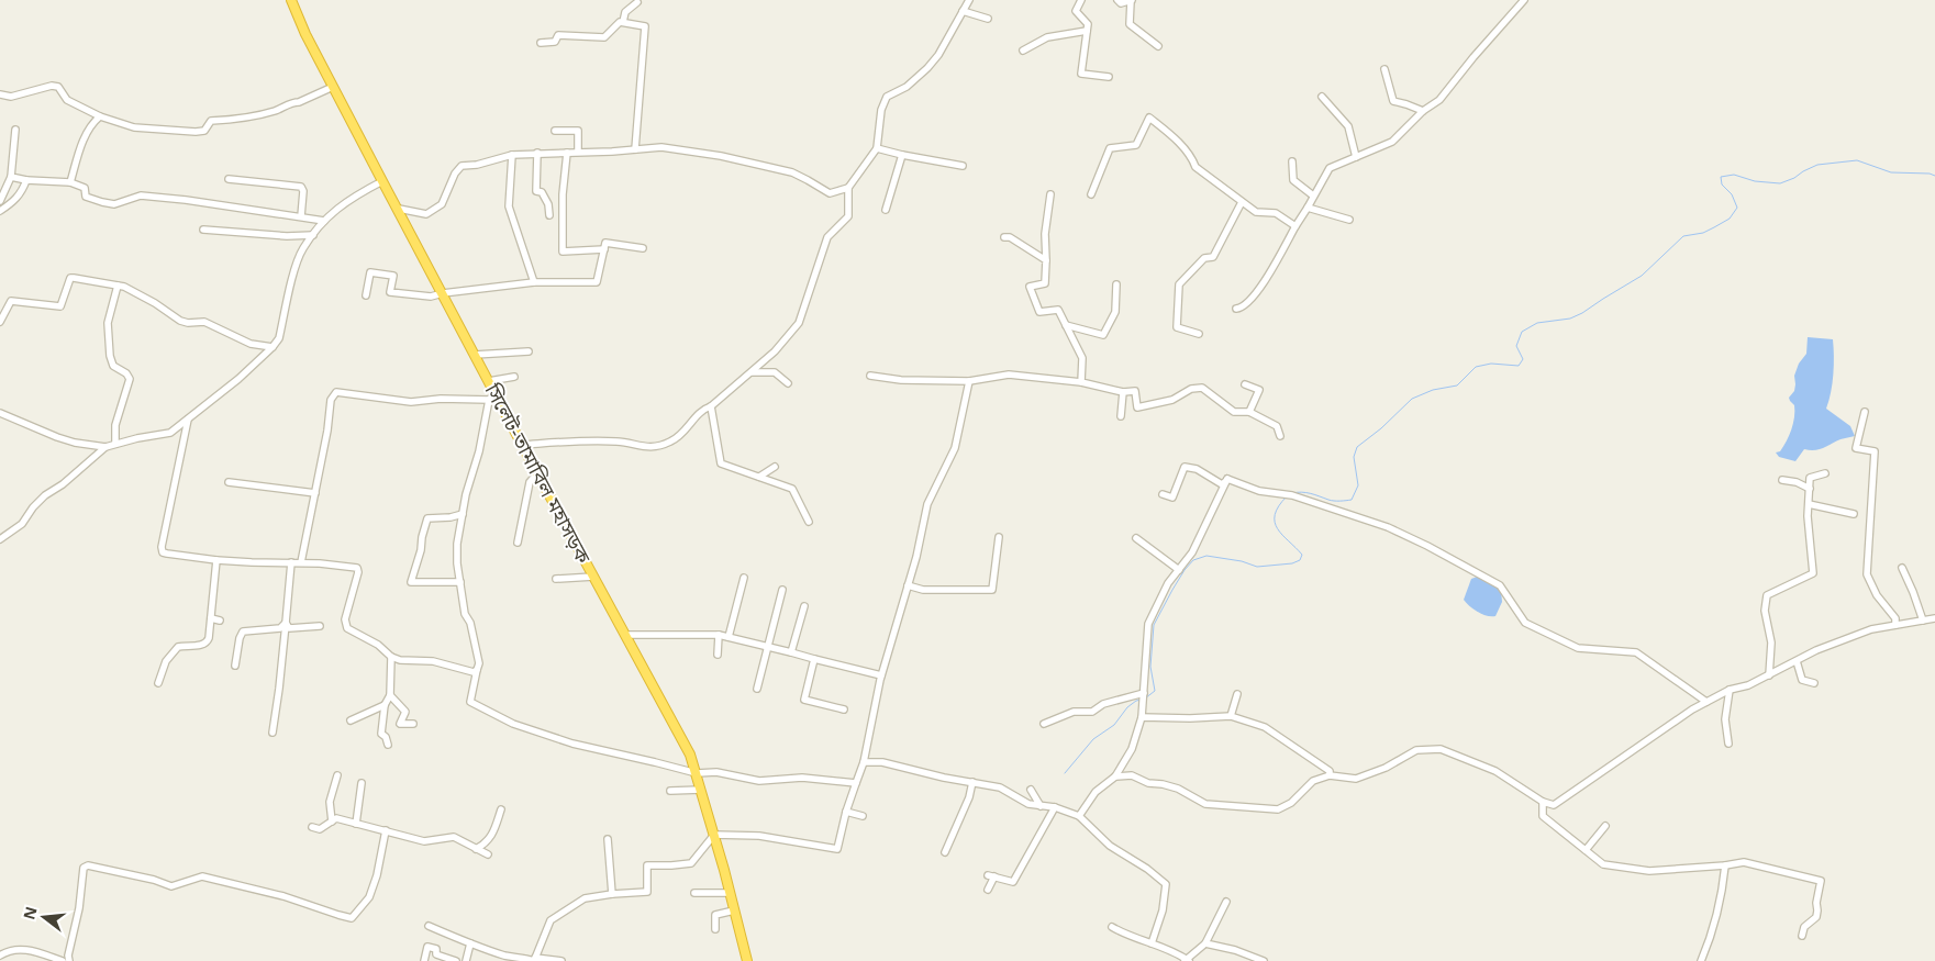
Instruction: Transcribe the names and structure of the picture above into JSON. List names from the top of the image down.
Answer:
{
  "streets": {
    "highway": ["সিলেট-তামাবিল মহাসড়ক"]
  },
  "north": "left"
}
